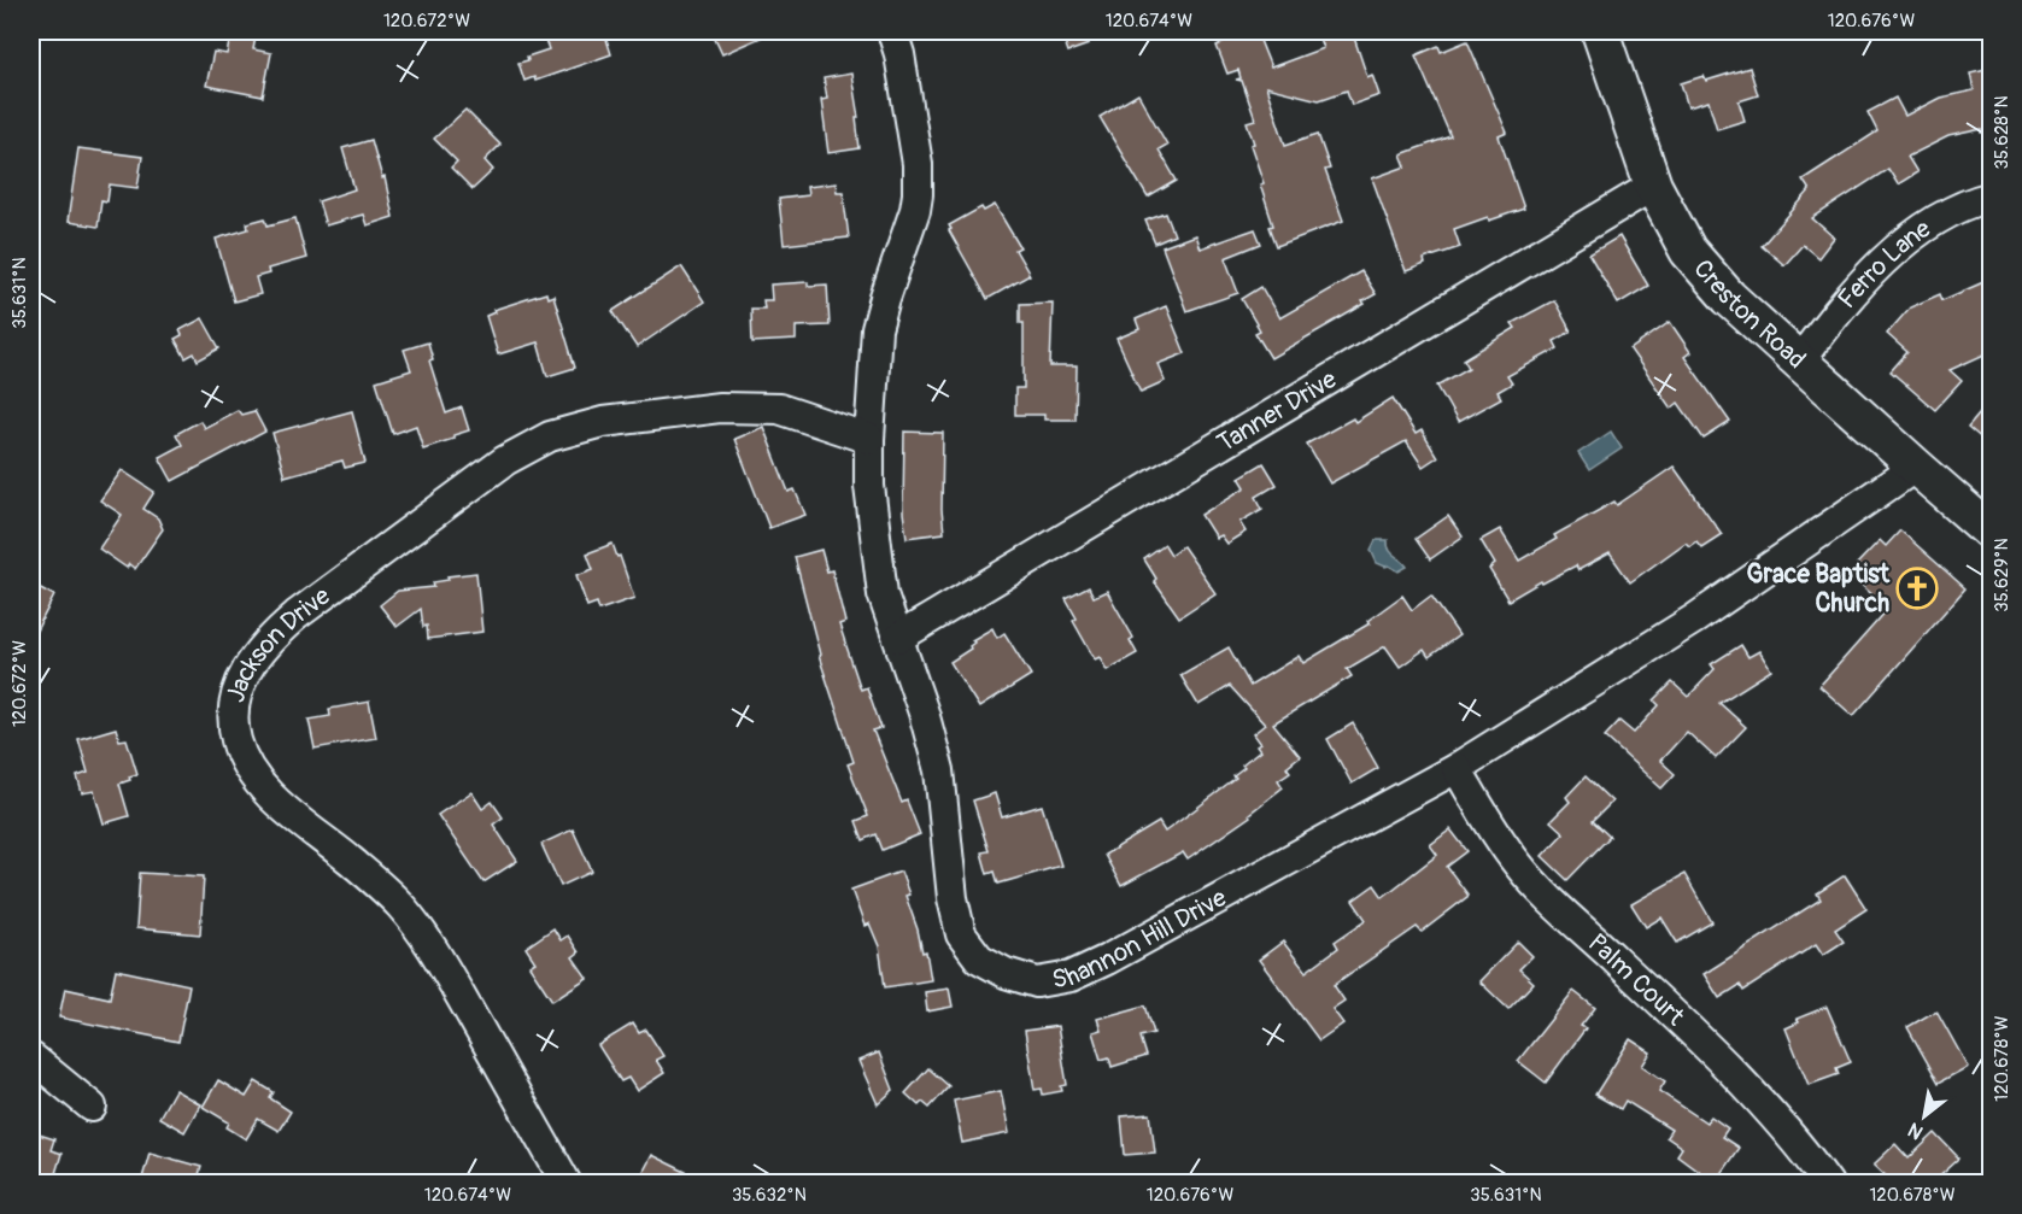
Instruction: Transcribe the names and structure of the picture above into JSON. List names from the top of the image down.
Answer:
{
  "streets": {
    "main road": ["Creston Road"],
    "street": [
      "Ferro Lane",
      "Tanner Drive",
      "Jackson Drive",
      "Shannon Hill Drive",
      "Palm Court"
    ]
  },
  "crossings": [
    ["Ferro Lane", "Creston Road"],
    ["Creston Road", "Tanner Drive"],
    ["Creston Road", "Shannon Hill Drive"],
    ["Tanner Drive", "Shannon Hill Drive"],
    ["Jackson Drive", "Shannon Hill Drive"],
    ["Shannon Hill Drive", "Palm Court"]
  ],
  "places": {
    "church": ["Grace Baptist Church"]
  },
  "north": "bottom left",
  "coordinates": [
    "120.672°W",
    "120.674°W",
    "120.676°W",
    "35.628°N",
    "35.631°N",
    "35.629°N",
    "120.678°W",
    "35.632°N"
  ]
}
